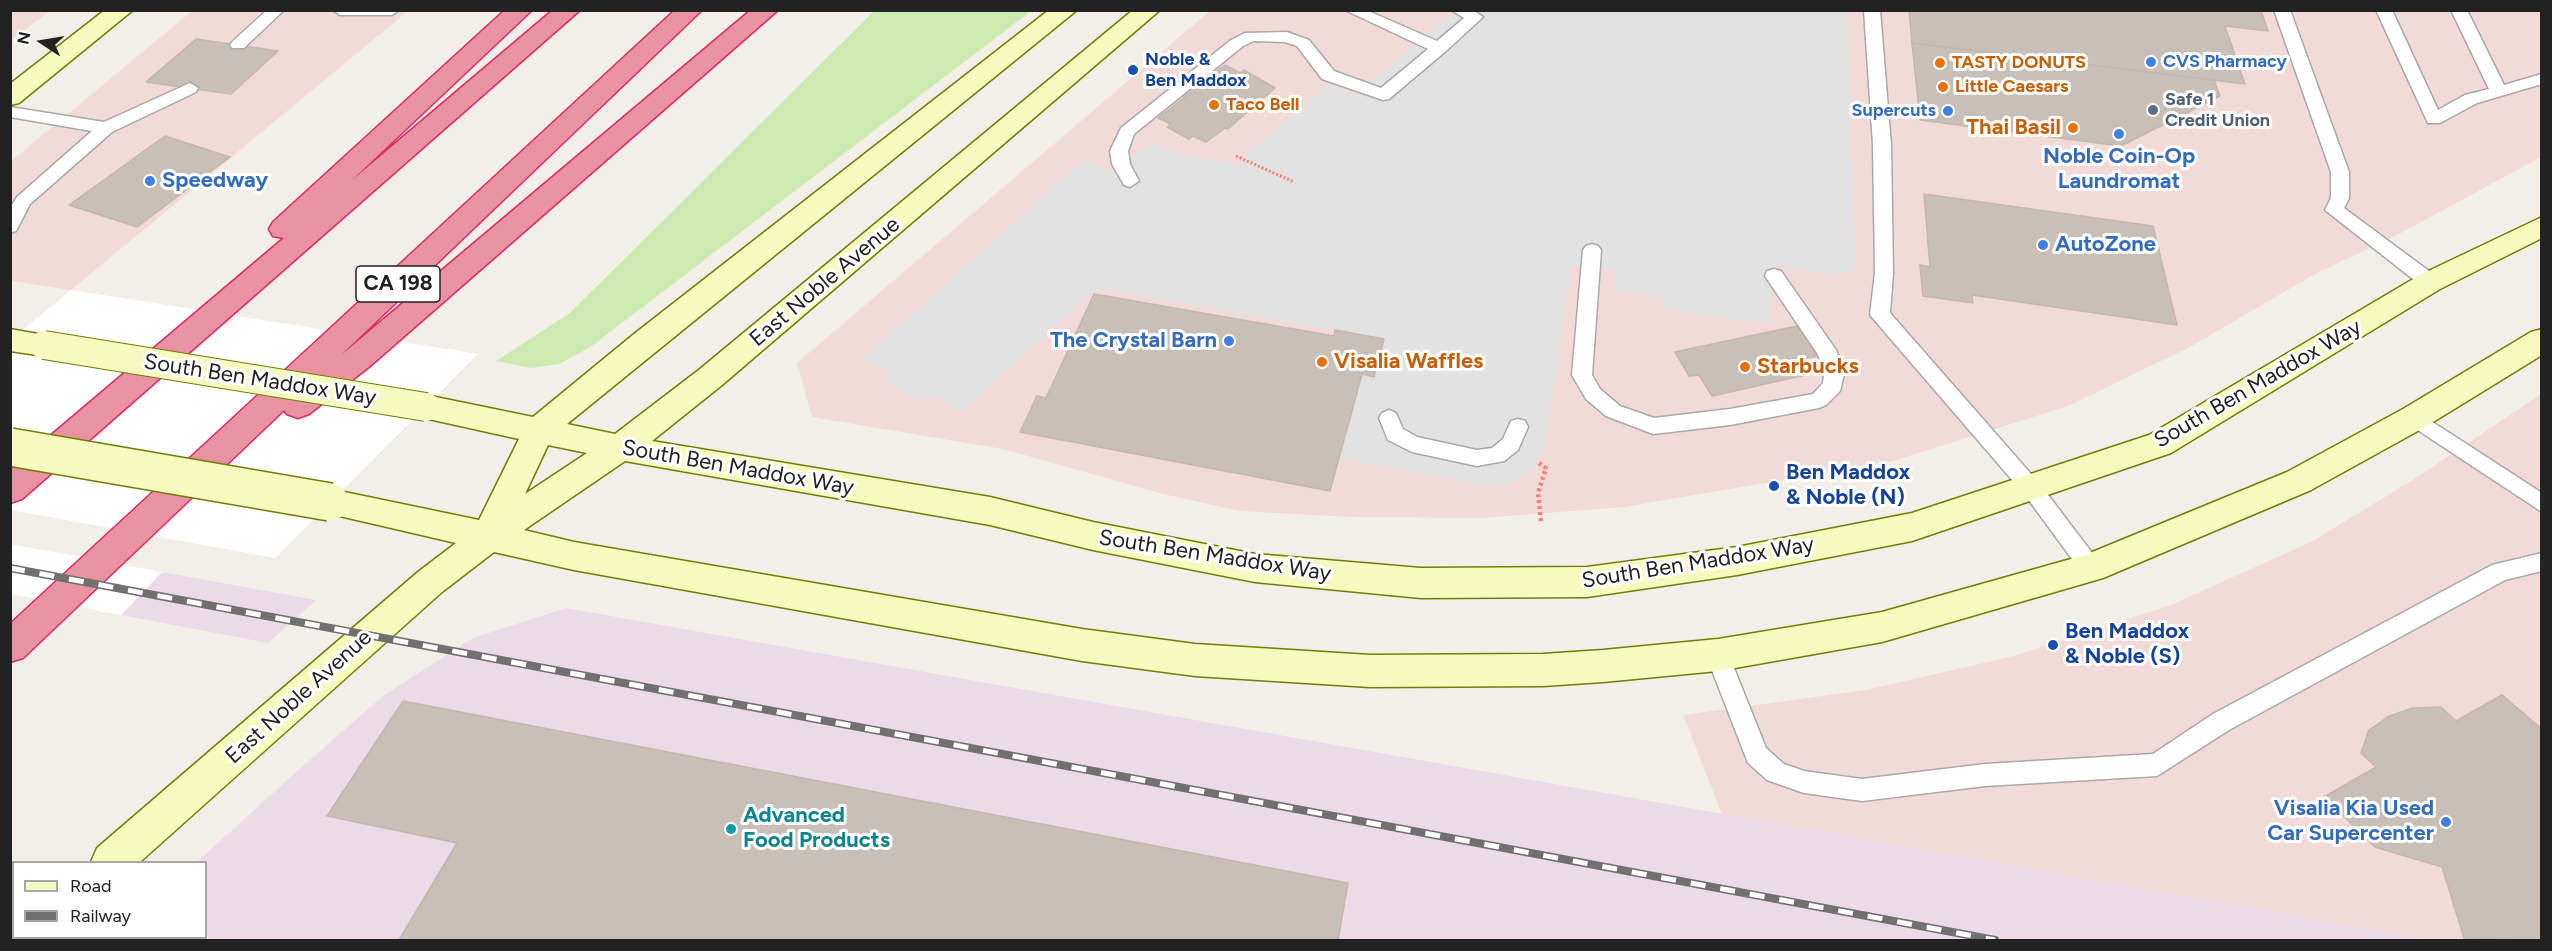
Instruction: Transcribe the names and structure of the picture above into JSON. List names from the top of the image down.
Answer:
{
  "streets": {
    "highway": ["CA 198"],
    "main road": ["East Noble Avenue", "South Ben Maddox Way"]
  },
  "crossings": [
    ["East Noble Avenue", "South Ben Maddox Way"]
  ],
  "places": [
    "CVS Pharmacy",
    "TASTY DONUTS",
    "Noble & Ben Maddox",
    "Little Caesars",
    "Taco Bell",
    "Safe 1 Credit Union",
    "Supercuts",
    "Thai Basil",
    "Noble Coin-Op Laundromat",
    "Speedway",
    "AutoZone",
    "The Crystal Barn",
    "Visalia Waffles",
    "Starbucks",
    "Ben Maddox & Noble (N)",
    "Ben Maddox & Noble (S)",
    "Visalia Kia Used Car Supercenter",
    "Advanced Food Products"
  ],
  "legend": ["Road", "Railway"],
  "north": "left"
}
